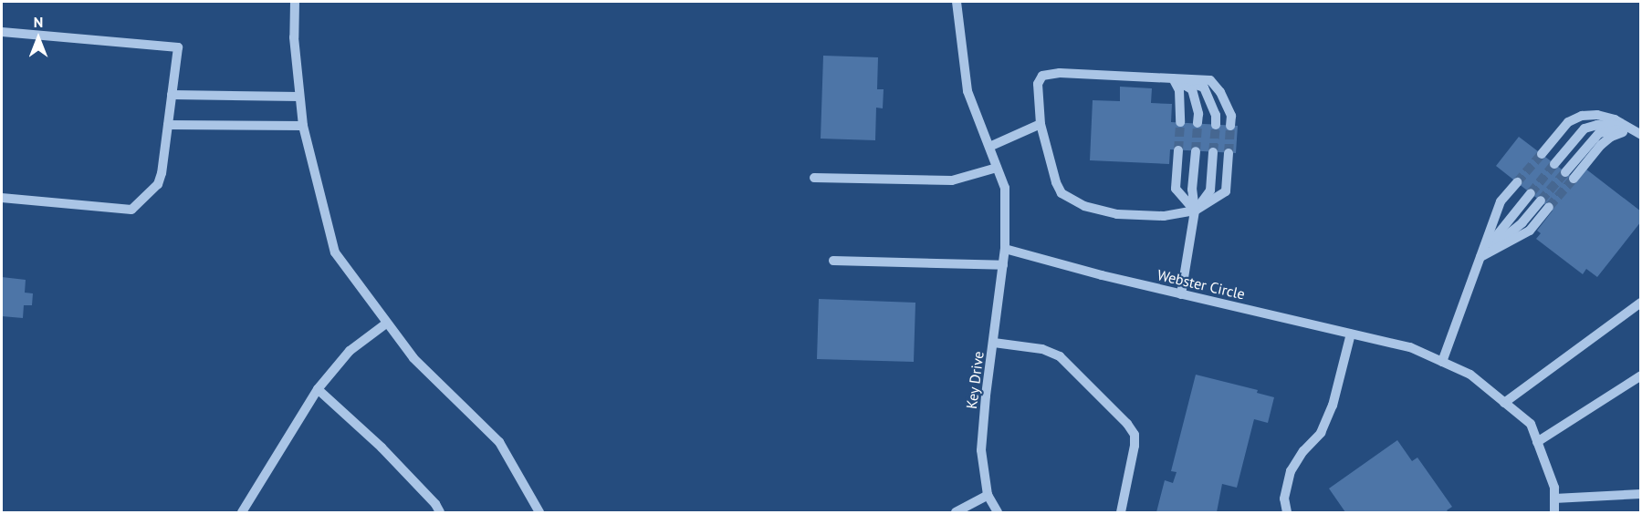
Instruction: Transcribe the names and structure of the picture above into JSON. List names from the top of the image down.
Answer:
{
  "streets": {
    "street": ["Webster Circle", "Key Drive"]
  },
  "crossings": [
    ["Webster Circle", "Key Drive"]
  ],
  "north": "top"
}
